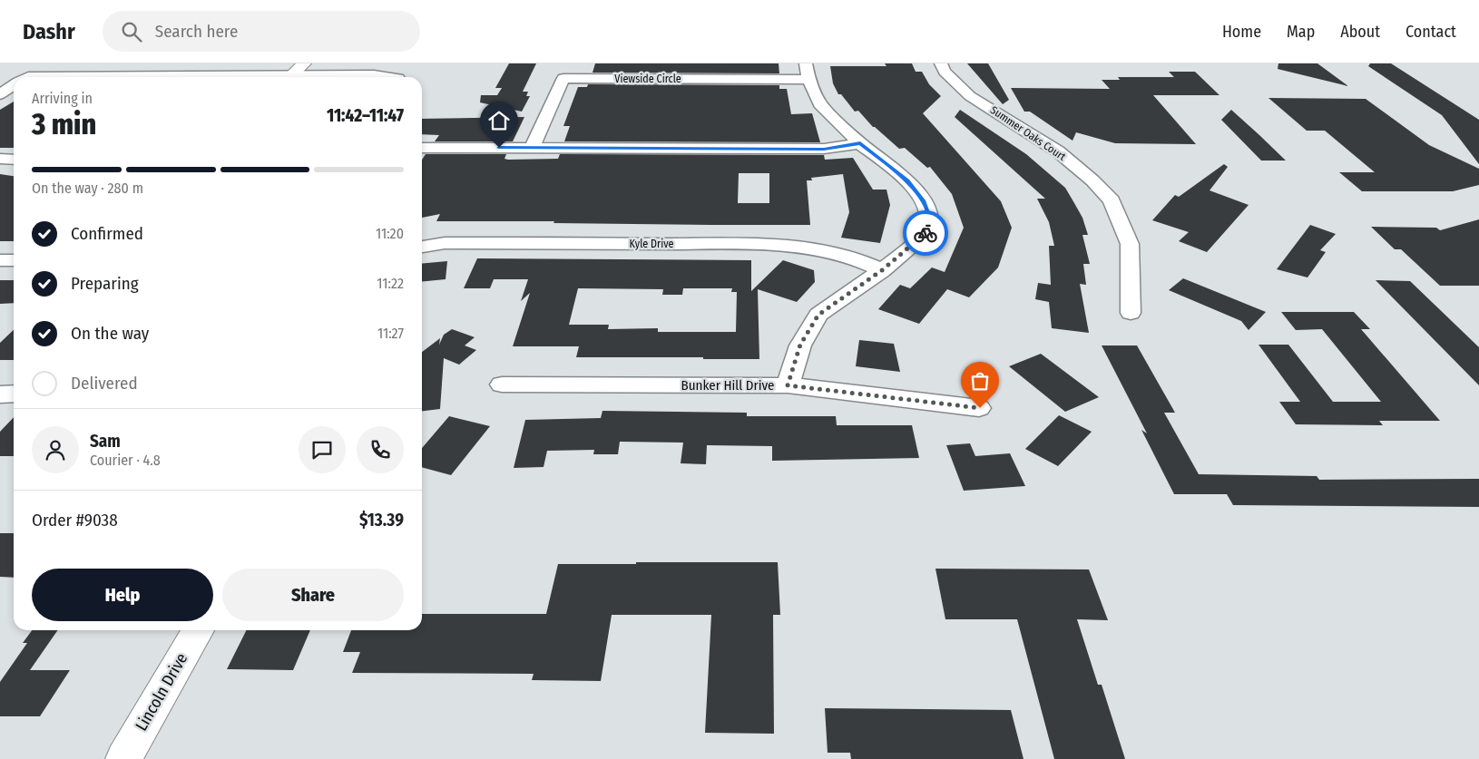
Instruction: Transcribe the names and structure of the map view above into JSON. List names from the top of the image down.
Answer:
{
  "streets": {
    "street": [
      "Viewside Circle",
      "Summer Oaks Court",
      "Kyle Drive",
      "Bunker Hill Drive",
      "Lincoln Drive"
    ]
  },
  "page": {
    "header": "Dashr",
    "search": "Search here",
    "nav": [
      "Home",
      "Map",
      "About",
      "Contact"
    ],
    "heading": ["3 min", "Arriving in", "11:42–11:47"],
    "panel": [
      "Sam",
      "Courier · 4.8",
      "Order #9038",
      "$13.39"
    ],
    "bar": "On the way · 280 m",
    "list": [
      ["Confirmed", "11:20"],
      ["Preparing", "11:22"],
      ["On the way", "11:27"],
      "Delivered"
    ],
    "buttons": ["Help", "Share"]
  }
}
